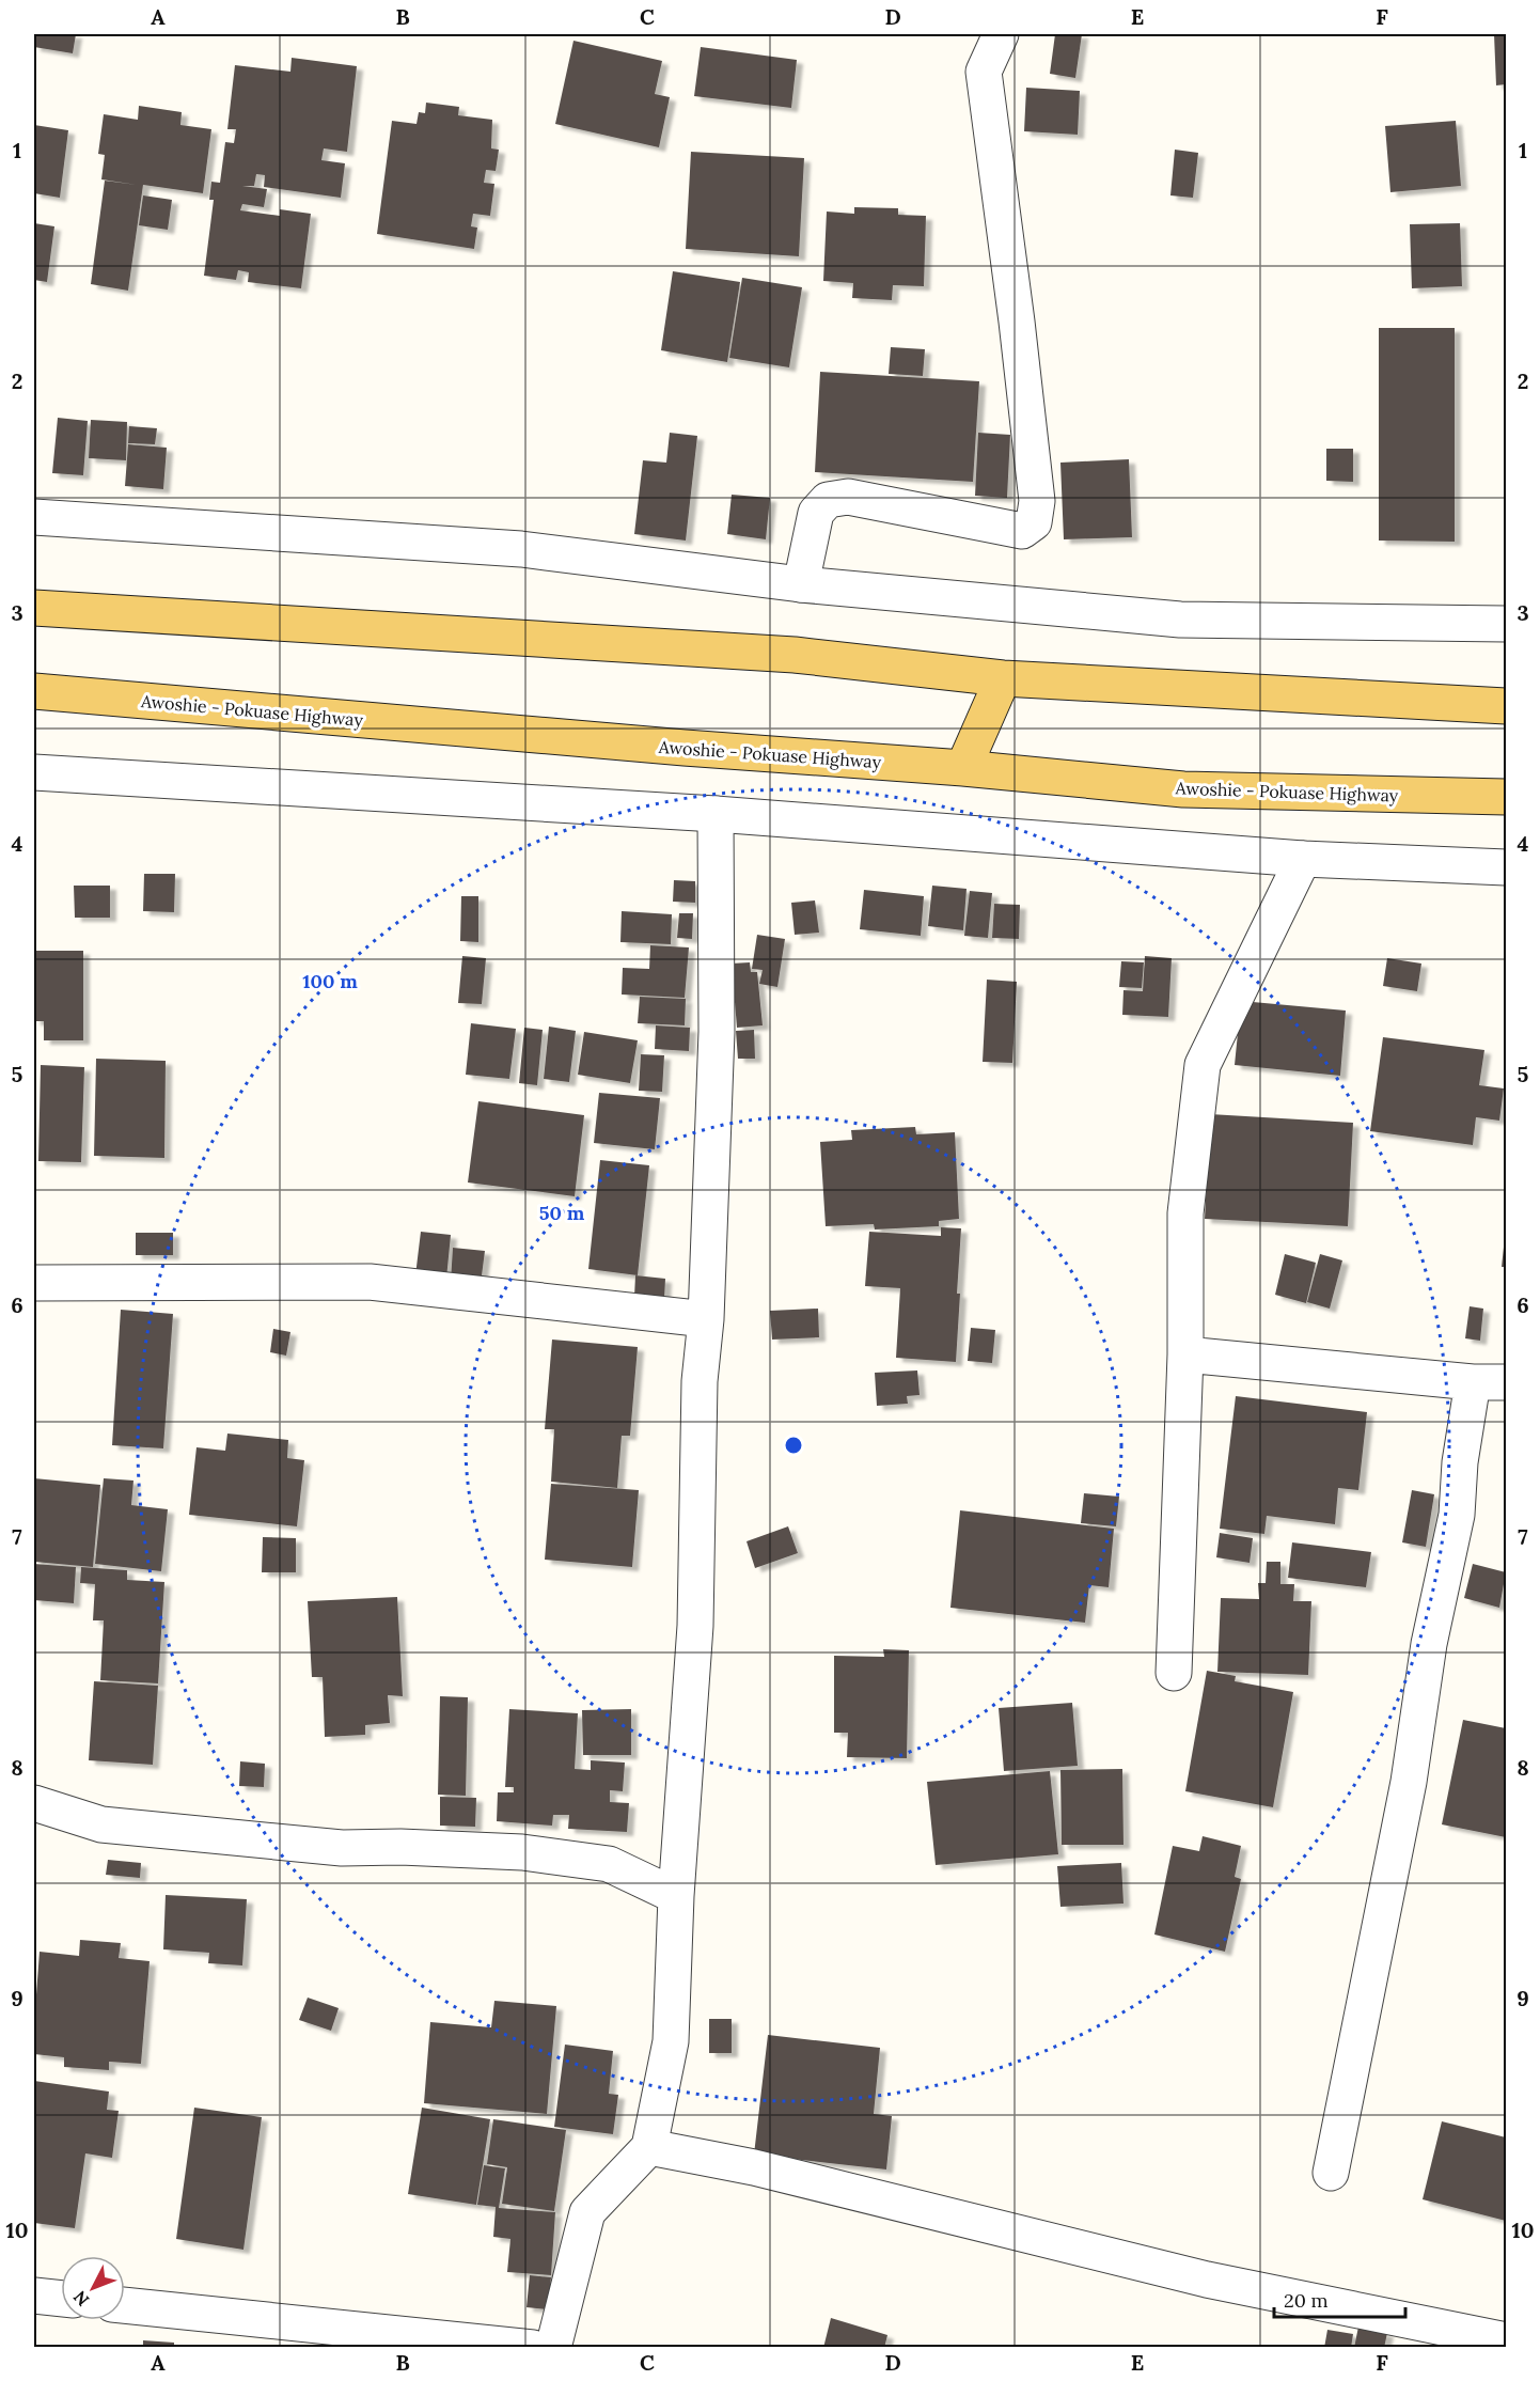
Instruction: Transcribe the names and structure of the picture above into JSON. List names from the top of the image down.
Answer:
{
  "streets": {
    "main road": ["Awoshie - Pokuase Highway"]
  },
  "scale_bar": "20 m",
  "north": "bottom left",
  "grid": {
    "columns": [
      "A",
      "B",
      "C",
      "D",
      "E",
      "F"
    ],
    "rows": [
      "1",
      "2",
      "3",
      "4",
      "5",
      "6",
      "7",
      "8",
      "9",
      "10"
    ]
  },
  "rings": ["100 m", "50 m"]
}
